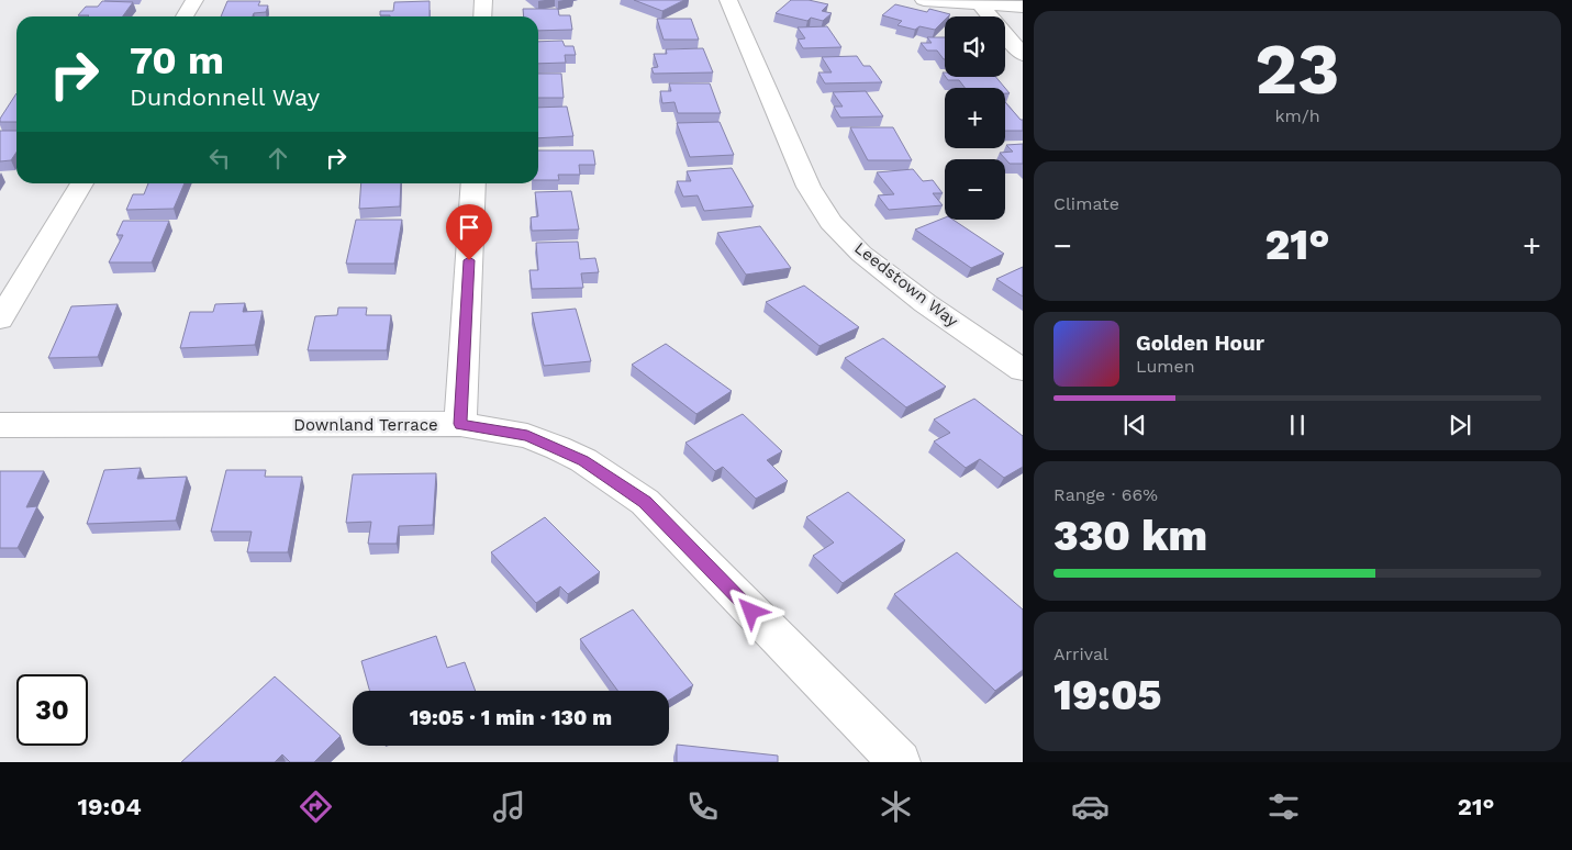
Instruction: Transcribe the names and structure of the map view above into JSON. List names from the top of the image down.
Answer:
{
  "streets": {
    "street": ["Leedstown Way", "Downland Terrace"]
  },
  "page": {
    "tile": [
      ["23", "km/h"],
      "Climate",
      ["Range · 66%", "330 km"],
      ["Arrival", "19:05"]
    ],
    "map_buttons": ["+", "−"],
    "turn": ["70 m", "Dundonnell Way"],
    "heat": ["−", "21°", "+"],
    "song": ["Golden Hour", "Lumen"],
    "limit": "30",
    "trip": "19:05 · 1 min · 130 m",
    "tabs": ["19:04", "21°"]
  }
}
